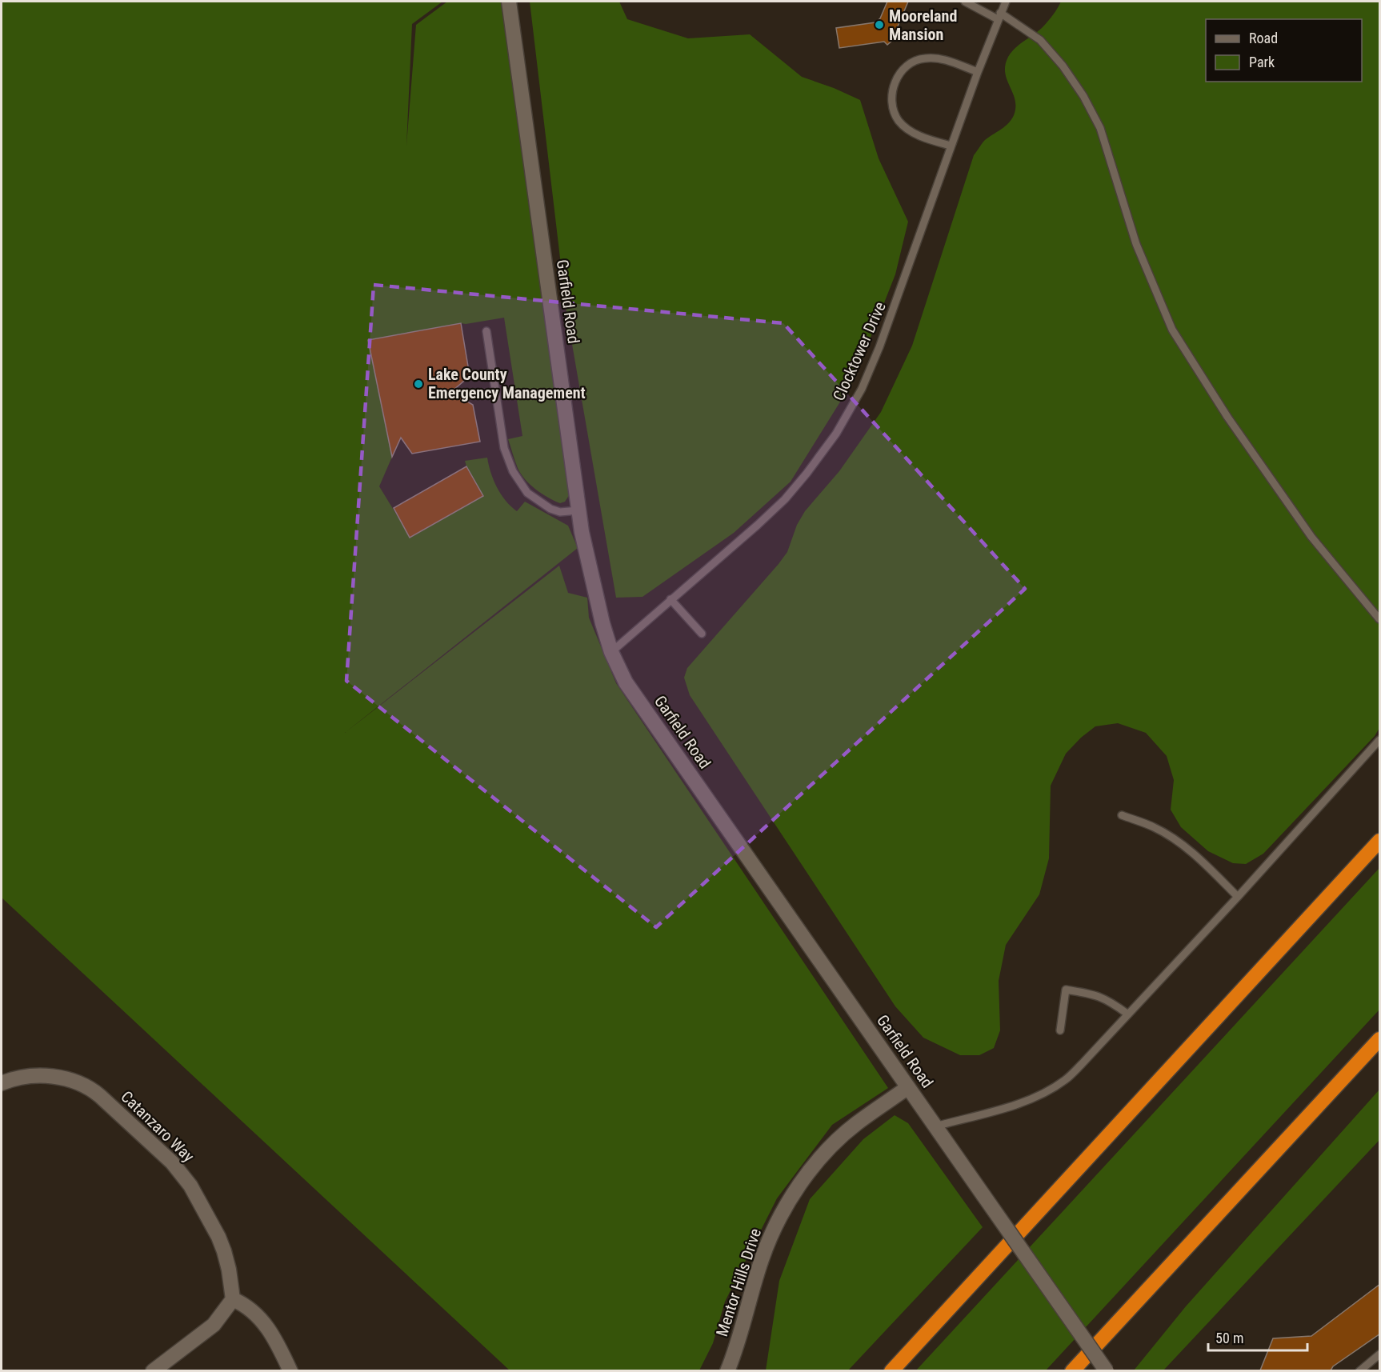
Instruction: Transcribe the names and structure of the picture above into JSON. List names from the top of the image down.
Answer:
{
  "streets": {
    "street": ["Garfield Road", "Catanzaro Way", "Mentor Hills Drive"],
    "lane": ["Clocktower Drive"]
  },
  "crossings": [
    ["Garfield Road", "Clocktower Drive"],
    ["Garfield Road", "Mentor Hills Drive"]
  ],
  "places": ["Mooreland Mansion", "Lake County Emergency Management"],
  "legend": ["Road", "Park"],
  "scale_bar": "50 m"
}
